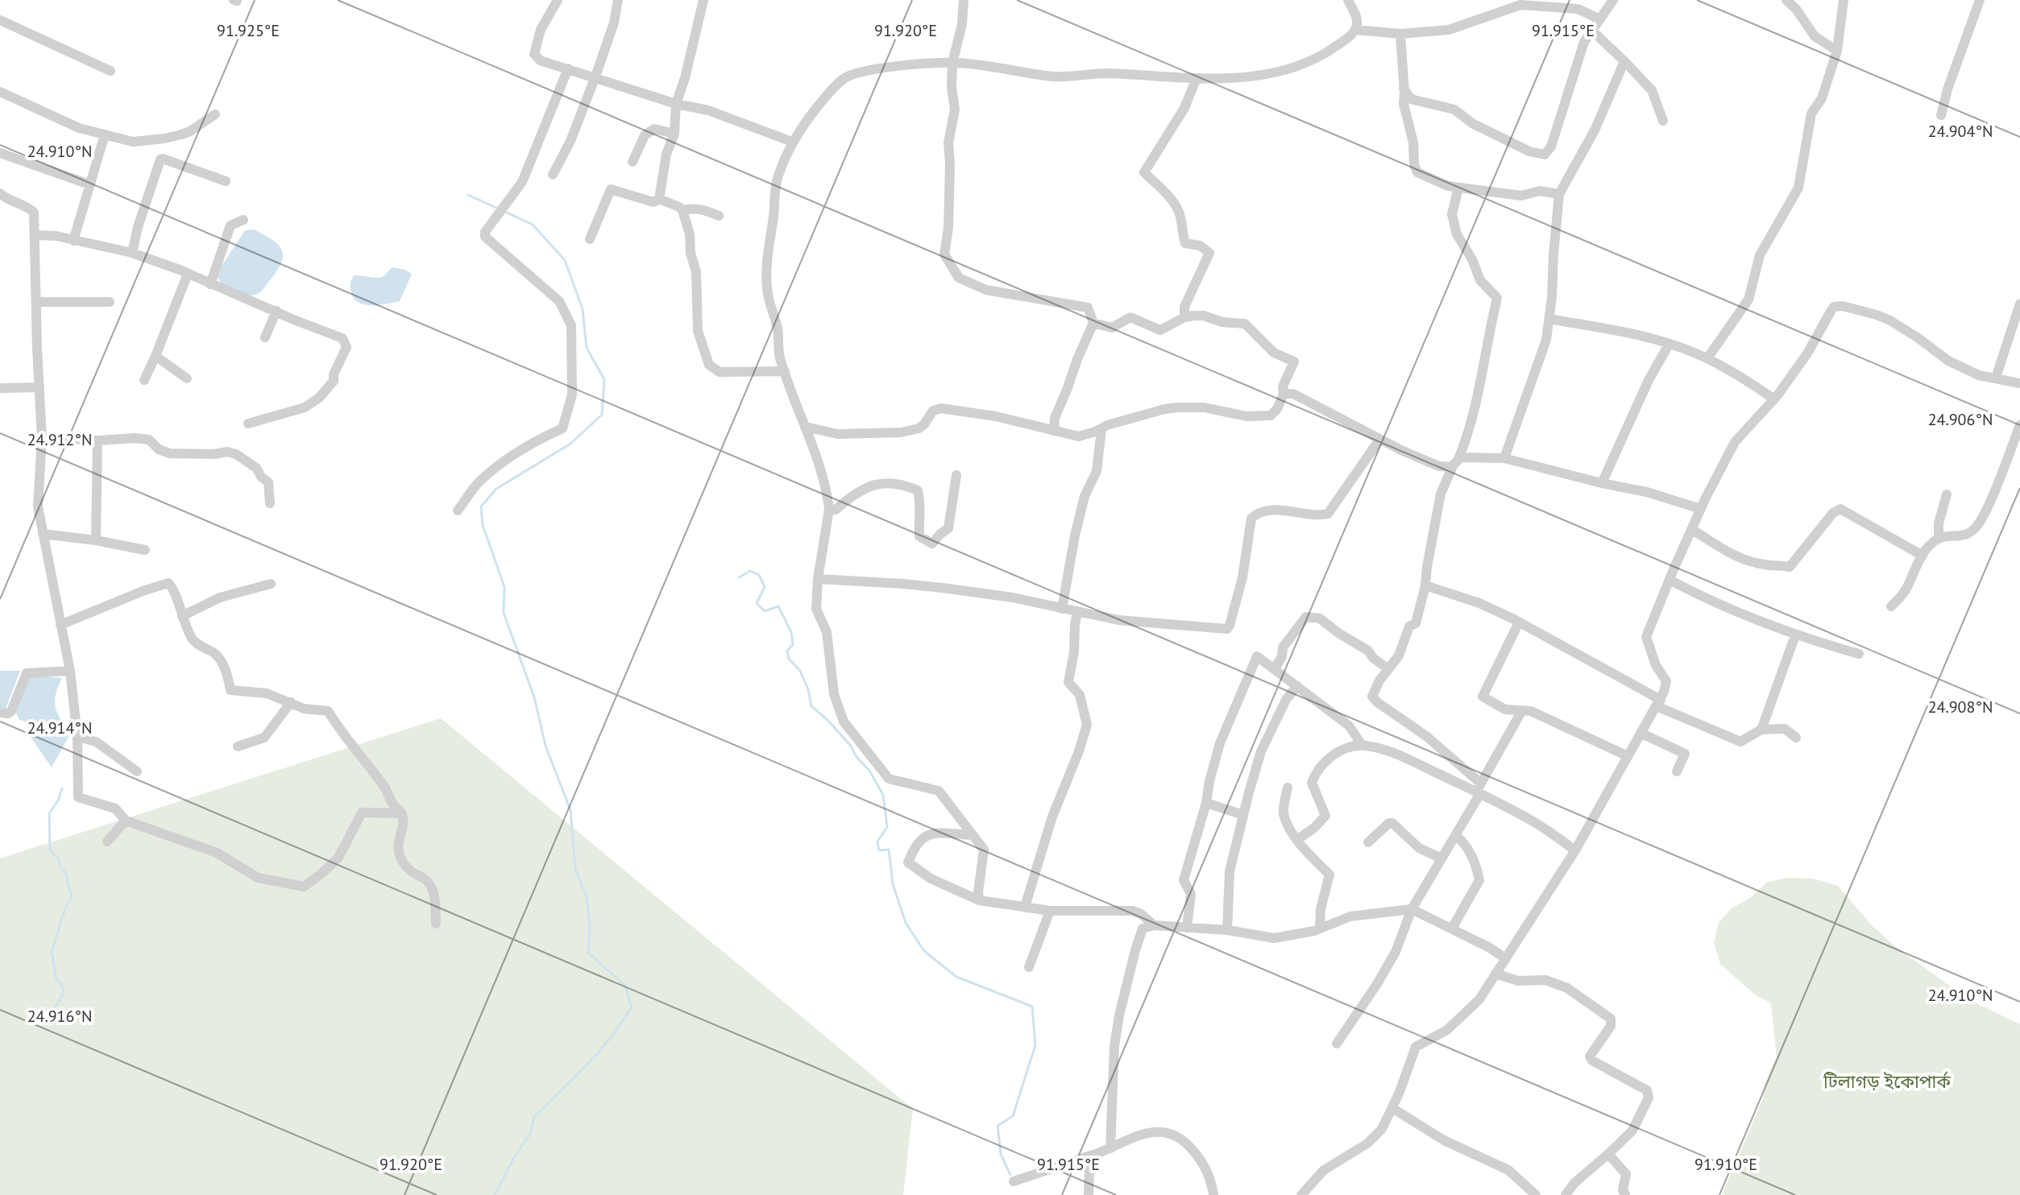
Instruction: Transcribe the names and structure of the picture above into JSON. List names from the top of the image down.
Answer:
{
  "parks": ["টিলাগড় ইকোপার্ক"],
  "coordinates": [
    "91.925°E",
    "91.920°E",
    "91.915°E",
    "24.904°N",
    "24.910°N",
    "24.906°N",
    "24.912°N",
    "24.908°N",
    "24.914°N",
    "24.916°N",
    "91.910°E"
  ]
}
